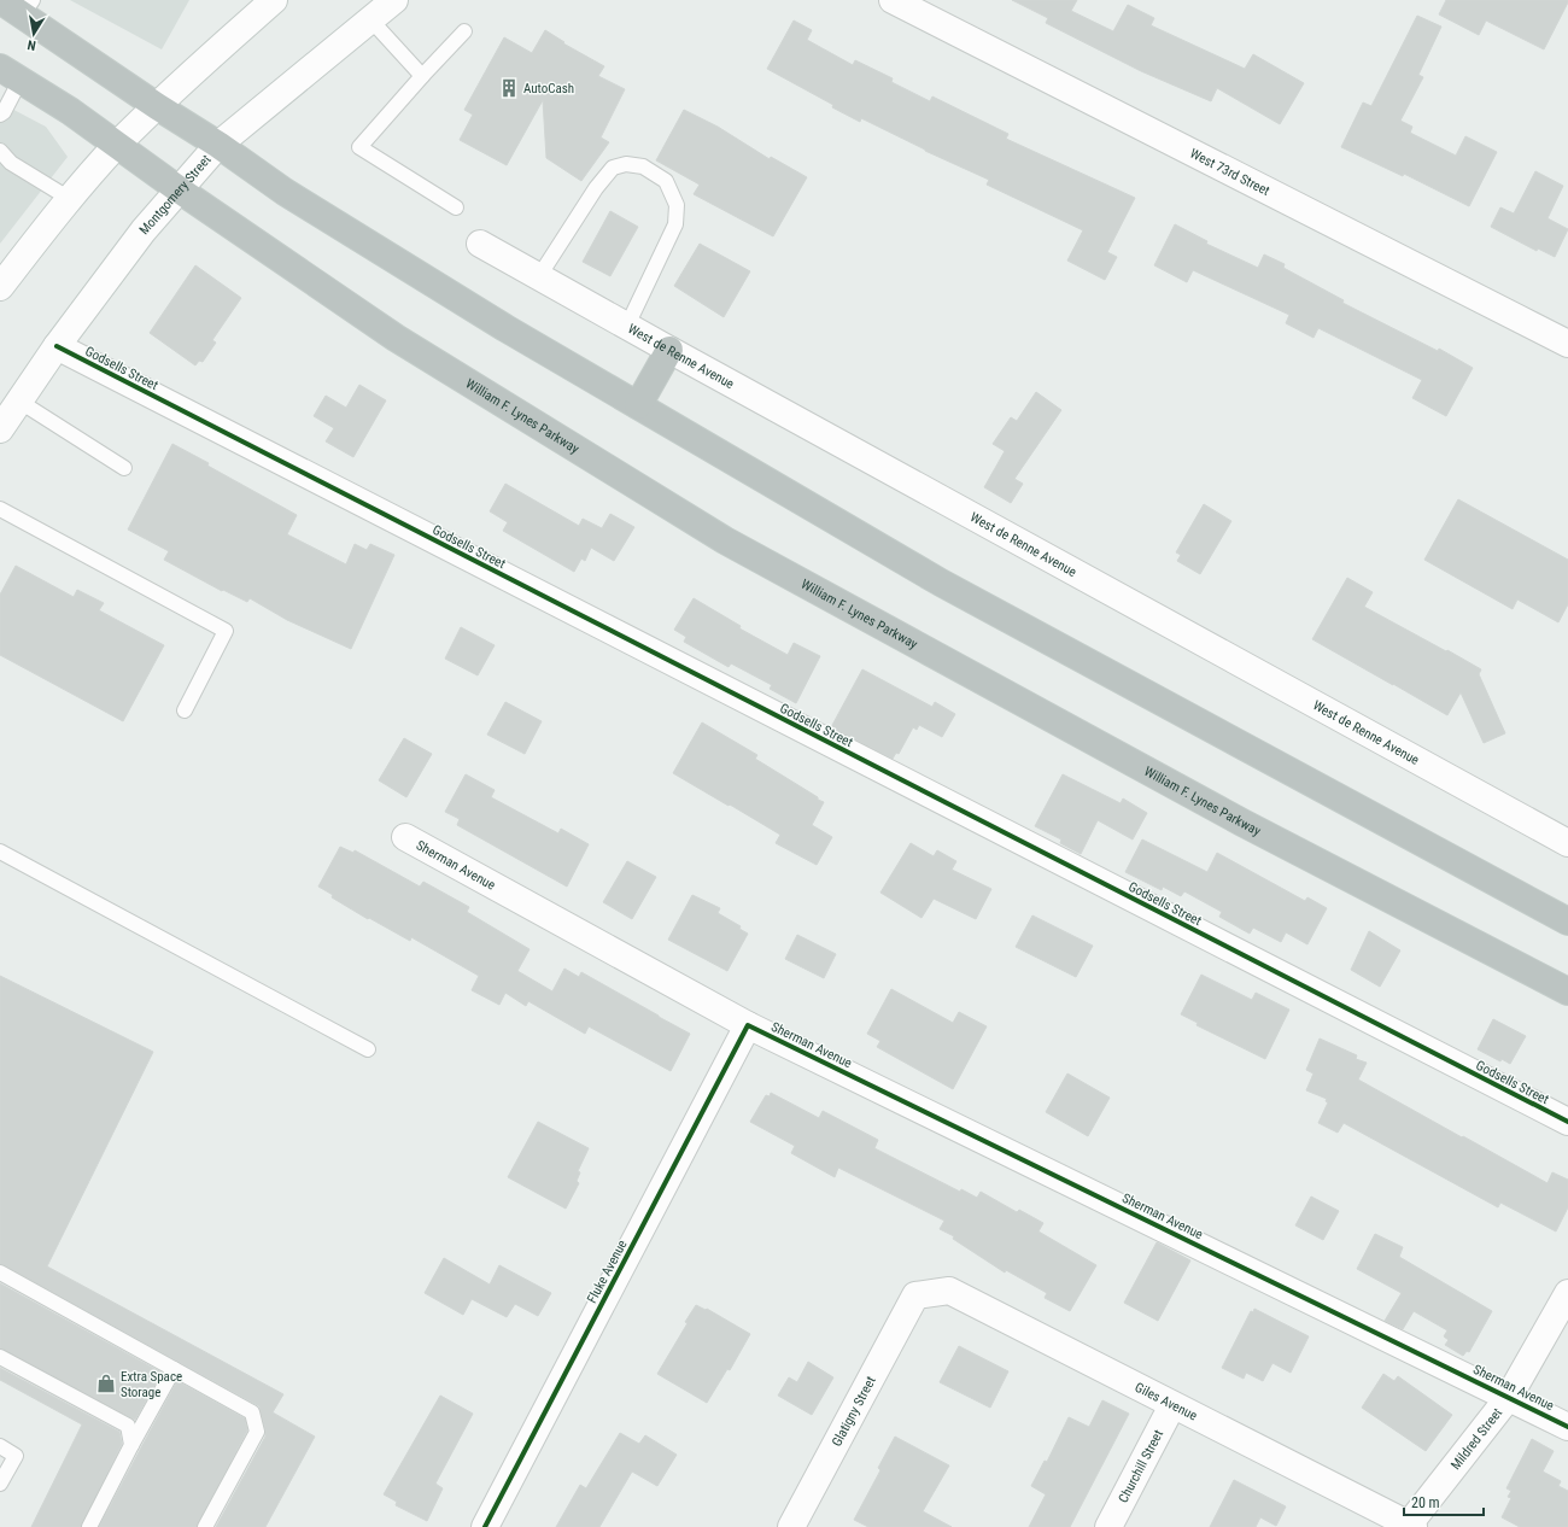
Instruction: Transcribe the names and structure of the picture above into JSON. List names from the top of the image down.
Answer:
{
  "streets": {
    "highway": ["William F. Lynes Parkway"],
    "street": [
      "West 73rd Street",
      "Montgomery Street",
      "West de Renne Avenue",
      "Godsells Street",
      "Sherman Avenue",
      "Fluke Avenue",
      "Giles Avenue",
      "Glatigny Street",
      "Mildred Street",
      "Churchill Street"
    ]
  },
  "crossings": [
    ["Montgomery Street", "Godsells Street"],
    ["Montgomery Street", "William F. Lynes Parkway"],
    ["Sherman Avenue", "Fluke Avenue"],
    ["Sherman Avenue", "Mildred Street"],
    ["Giles Avenue", "Glatigny Street"],
    ["Giles Avenue", "Mildred Street"],
    ["Giles Avenue", "Churchill Street"]
  ],
  "places": {
    "building": ["AutoCash"],
    "shop": ["Extra Space Storage"]
  },
  "scale_bar": "20 m",
  "north": "bottom"
}
